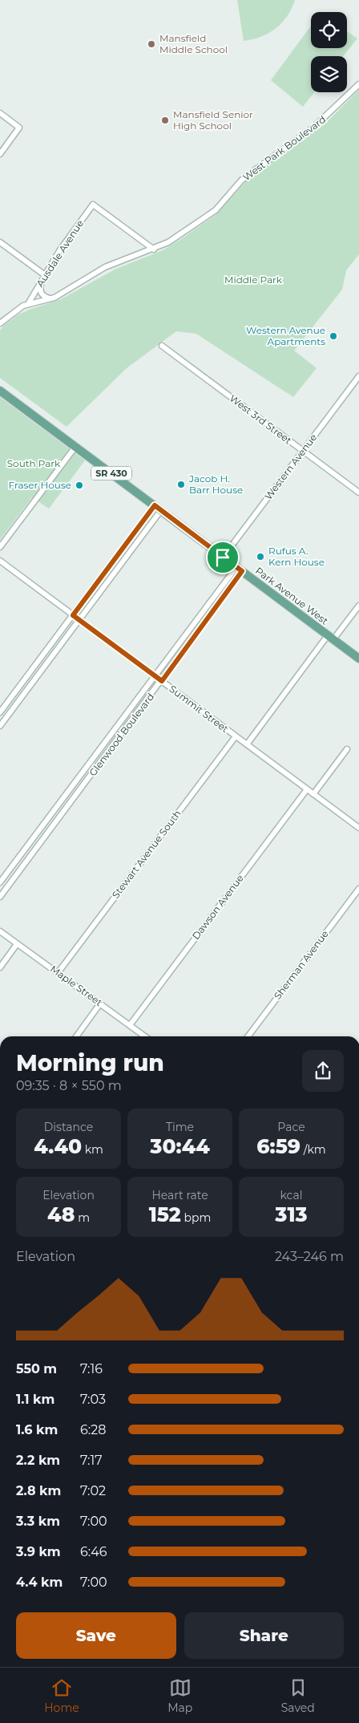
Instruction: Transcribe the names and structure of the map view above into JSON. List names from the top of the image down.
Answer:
{
  "streets": {
    "main road": ["SR 430", "Park Avenue West"],
    "street": [
      "West Park Boulevard",
      "Ausdale Avenue",
      "West 3rd Street",
      "Western Avenue",
      "Summit Street",
      "Glenwood Boulevard",
      "Stewart Avenue South",
      "Dawson Avenue",
      "Sherman Avenue",
      "Maple Street"
    ]
  },
  "crossings": [
    ["West Park Boulevard", "Ausdale Avenue"],
    ["West 3rd Street", "Western Avenue"],
    ["Western Avenue", "Park Avenue West"],
    ["Park Avenue West", "Glenwood Boulevard"],
    ["Summit Street", "Glenwood Boulevard"],
    ["Summit Street", "Stewart Avenue South"],
    ["Summit Street", "Dawson Avenue"],
    ["Stewart Avenue South", "Maple Street"],
    ["Dawson Avenue", "Maple Street"]
  ],
  "parks": ["Middle Park", "South Park"],
  "places": [
    "Mansfield Middle School",
    "Mansfield Senior High School",
    "Western Avenue Apartments",
    "Jacob H. Barr House",
    "Fraser House",
    "Rufus A. Kern House"
  ],
  "page": {
    "heading": ["Morning run", "09:35 · 8 × 550 m"],
    "stats": [
      ["Distance", "4.40 km"],
      ["Time", "30:44"],
      ["Pace", "6:59 /km"],
      ["Elevation", "48 m"],
      ["Heart rate", "152 bpm"],
      ["kcal", "313"]
    ],
    "chart": ["Elevation", "243–246 m"],
    "list": [
      {
        "name": "550 m",
        "note": "7:16"
      },
      {
        "name": "1.1 km",
        "note": "7:03"
      },
      {
        "name": "1.6 km",
        "note": "6:28"
      },
      {
        "name": "2.2 km",
        "note": "7:17"
      },
      {
        "name": "2.8 km",
        "note": "7:02"
      },
      {
        "name": "3.3 km",
        "note": "7:00"
      },
      {
        "name": "3.9 km",
        "note": "6:46"
      },
      {
        "name": "4.4 km",
        "note": "7:00"
      }
    ],
    "buttons": ["Save", "Share"],
    "tabs": ["Home", "Map", "Saved"]
  }
}
